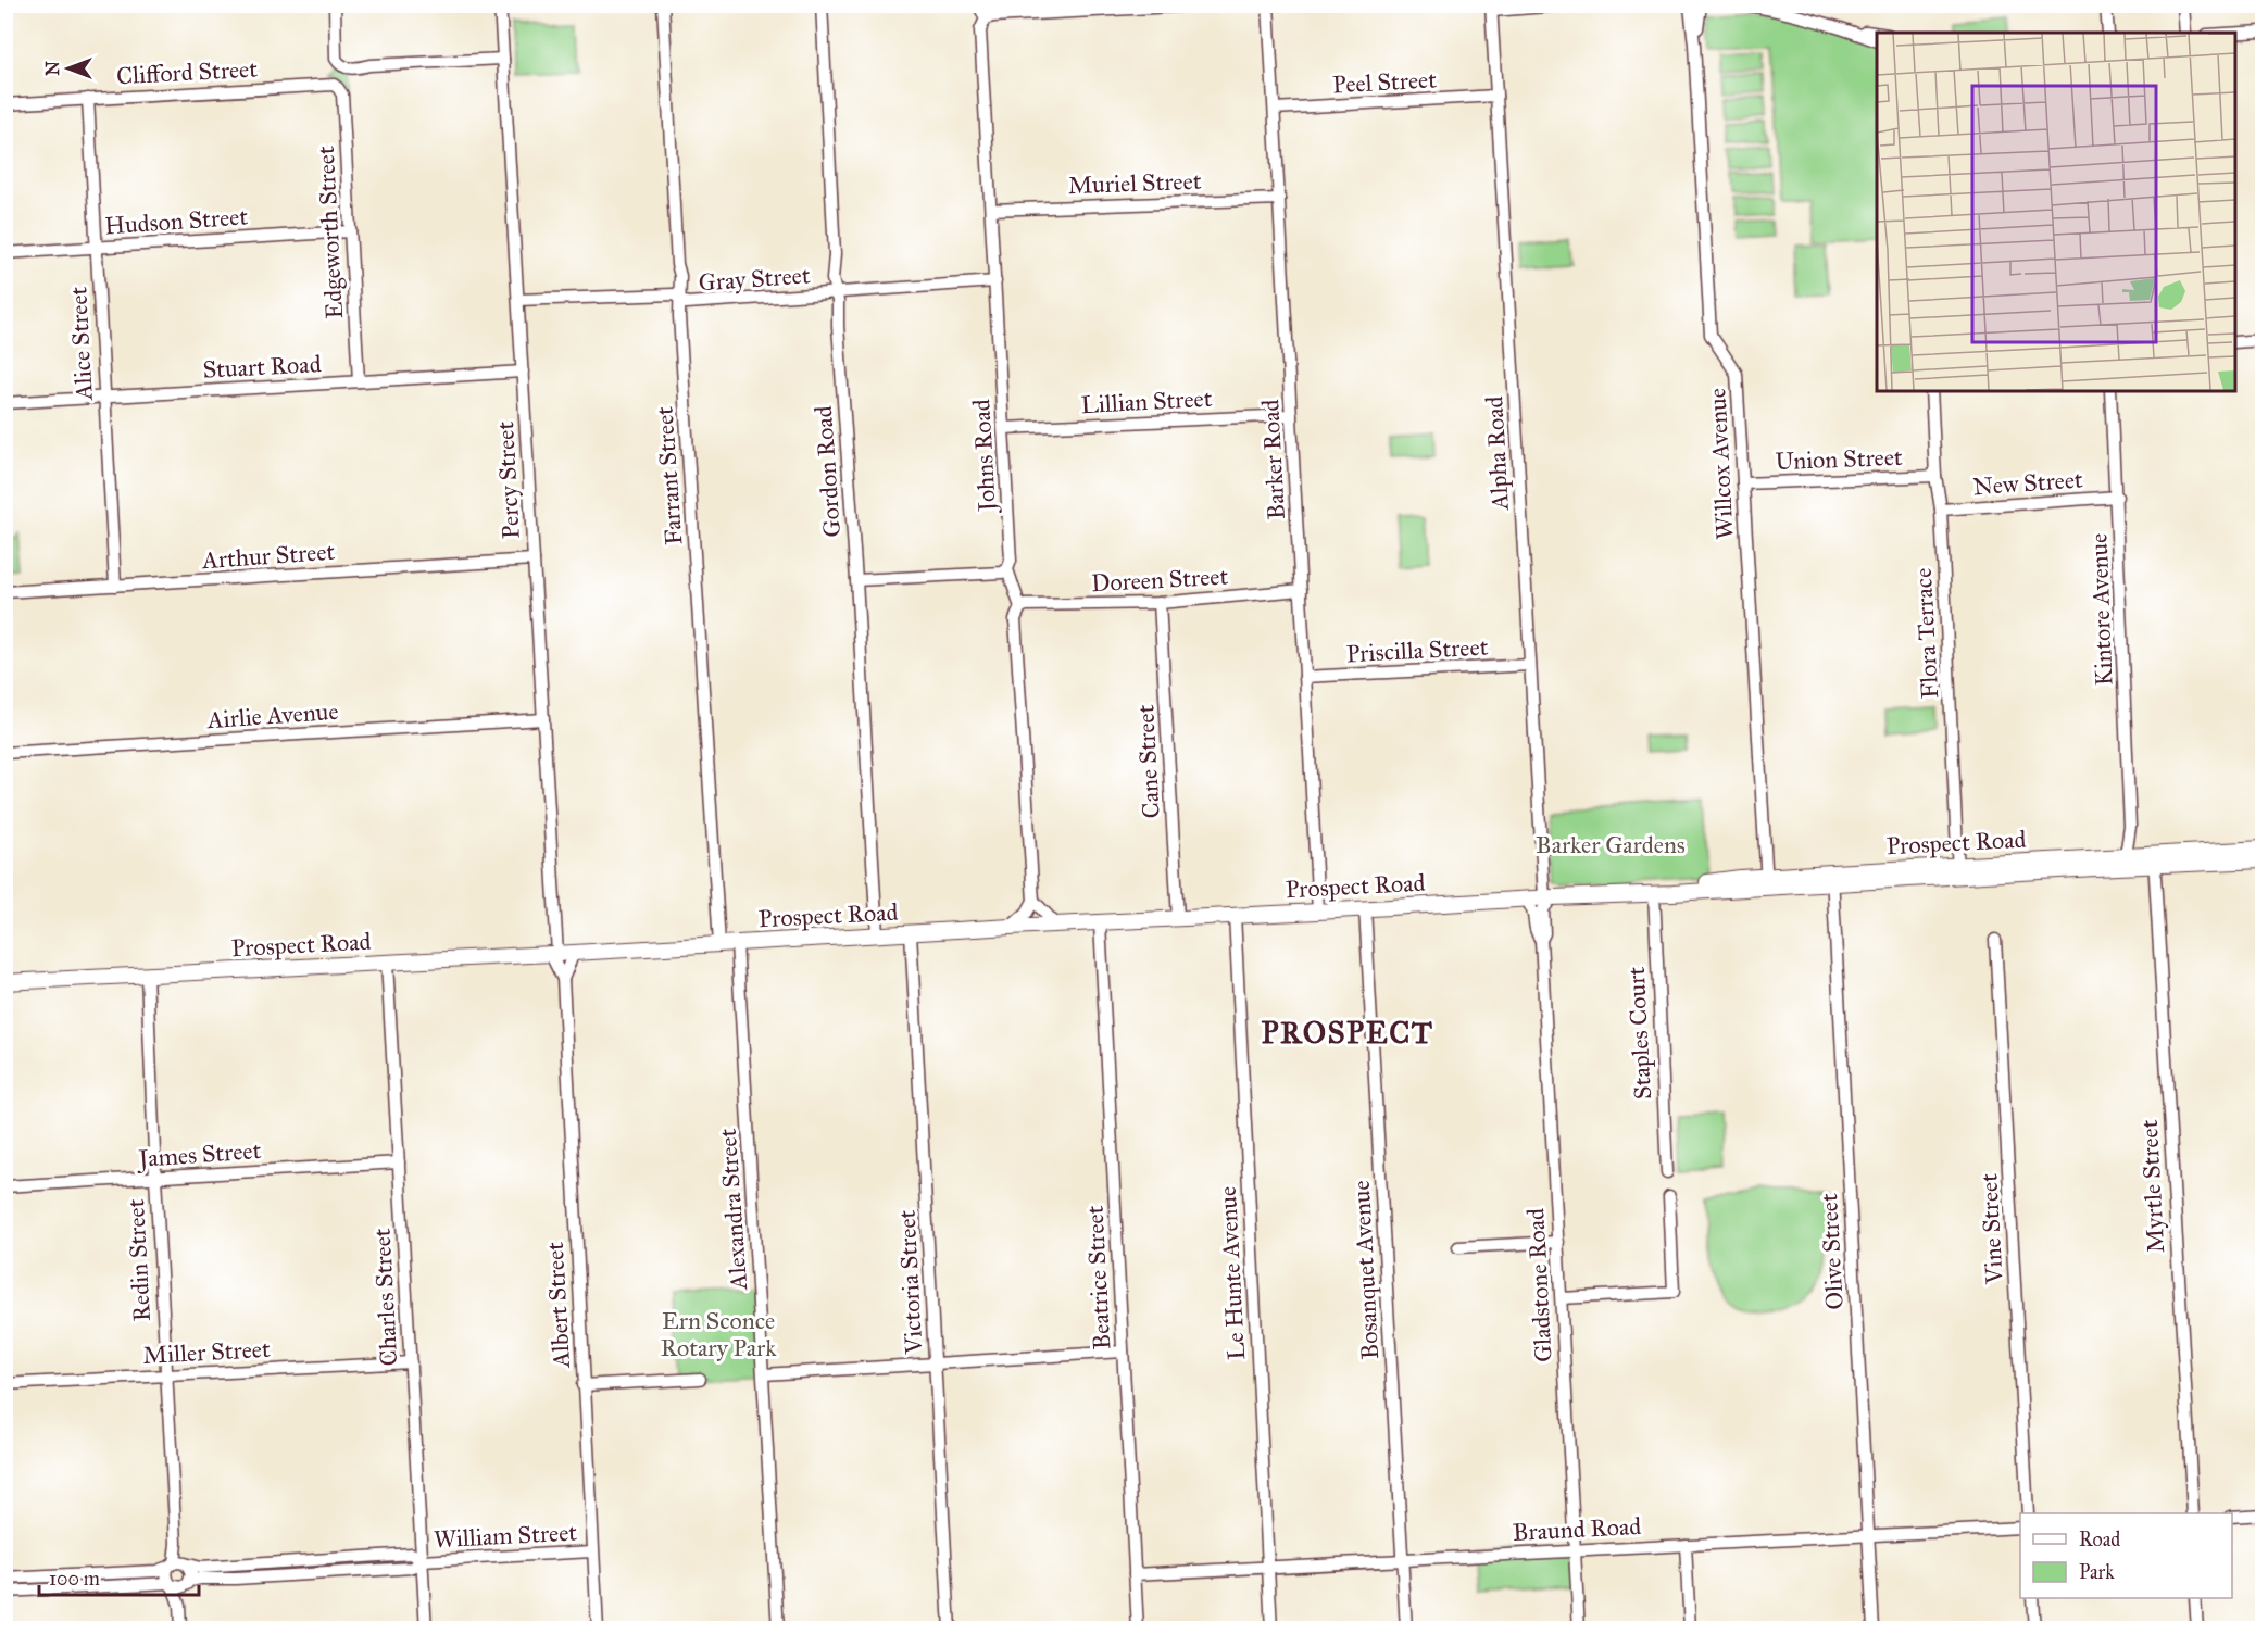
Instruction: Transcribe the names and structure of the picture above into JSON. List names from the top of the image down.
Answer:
{
  "streets": {
    "main road": ["Prospect Road"],
    "street": [
      "Clifford Street",
      "Peel Street",
      "Muriel Street",
      "Hudson Street",
      "Edgeworth Street",
      "Gray Street",
      "Alice Street",
      "Stuart Road",
      "Lillian Street",
      "Alpha Road",
      "Johns Road",
      "Union Street",
      "Barker Road",
      "Willcox Avenue",
      "Gordon Road",
      "Farrant Street",
      "Percy Street",
      "New Street",
      "Arthur Street",
      "Doreen Street",
      "Kintore Avenue",
      "Flora Terrace",
      "Priscilla Street",
      "Airlie Avenue",
      "Cane Street",
      "Staples Court",
      "James Street",
      "Myrtle Street",
      "Alexandra Street",
      "Vine Street",
      "Olive Street",
      "Redin Street",
      "Bosanquet Avenue",
      "Le Hunte Avenue",
      "Beatrice Street",
      "Victoria Street",
      "Gladstone Road",
      "Charles Street",
      "Albert Street",
      "Miller Street",
      "Braund Road",
      "William Street"
    ]
  },
  "crossings": [
    ["Clifford Street", "Edgeworth Street"],
    ["Clifford Street", "Alice Street"],
    ["Peel Street", "Alpha Road"],
    ["Peel Street", "Barker Road"],
    ["Muriel Street", "Johns Road"],
    ["Muriel Street", "Barker Road"],
    ["Hudson Street", "Edgeworth Street"],
    ["Hudson Street", "Alice Street"],
    ["Edgeworth Street", "Stuart Road"],
    ["Gray Street", "Johns Road"],
    ["Gray Street", "Gordon Road"],
    ["Gray Street", "Farrant Street"],
    ["Gray Street", "Percy Street"],
    ["Alice Street", "Stuart Road"],
    ["Alice Street", "Arthur Street"],
    ["Stuart Road", "Percy Street"],
    ["Lillian Street", "Johns Road"],
    ["Lillian Street", "Barker Road"],
    ["Alpha Road", "Priscilla Street"],
    ["Alpha Road", "Prospect Road"],
    ["Alpha Road", "Gladstone Road"],
    ["Johns Road", "Doreen Street"],
    ["Union Street", "Willcox Avenue"],
    ["Union Street", "Flora Terrace"],
    ["Barker Road", "Doreen Street"],
    ["Barker Road", "Priscilla Street"],
    ["Barker Road", "Prospect Road"],
    ["Willcox Avenue", "Prospect Road"],
    ["Gordon Road", "Prospect Road"],
    ["Farrant Street", "Prospect Road"],
    ["Percy Street", "Arthur Street"],
    ["Percy Street", "Airlie Avenue"],
    ["Percy Street", "Prospect Road"],
    ["Percy Street", "Albert Street"],
    ["New Street", "Kintore Avenue"],
    ["New Street", "Flora Terrace"],
    ["Doreen Street", "Cane Street"],
    ["Kintore Avenue", "Prospect Road"],
    ["Kintore Avenue", "Myrtle Street"],
    ["Flora Terrace", "Prospect Road"],
    ["Cane Street", "Prospect Road"],
    ["Prospect Road", "Staples Court"],
    ["Prospect Road", "Myrtle Street"],
    ["Prospect Road", "Alexandra Street"],
    ["Prospect Road", "Olive Street"],
    ["Prospect Road", "Redin Street"],
    ["Prospect Road", "Bosanquet Avenue"],
    ["Prospect Road", "Le Hunte Avenue"],
    ["Prospect Road", "Beatrice Street"],
    ["Prospect Road", "Victoria Street"],
    ["Prospect Road", "Gladstone Road"],
    ["Prospect Road", "Charles Street"],
    ["Prospect Road", "Albert Street"],
    ["James Street", "Redin Street"],
    ["James Street", "Charles Street"],
    ["Olive Street", "Braund Road"],
    ["Redin Street", "Miller Street"],
    ["Redin Street", "William Street"],
    ["Bosanquet Avenue", "Braund Road"],
    ["Le Hunte Avenue", "Braund Road"],
    ["Beatrice Street", "Braund Road"],
    ["Gladstone Road", "Braund Road"],
    ["Charles Street", "Miller Street"],
    ["Charles Street", "William Street"],
    ["Albert Street", "William Street"]
  ],
  "districts": ["PROSPECT"],
  "parks": ["Barker Gardens", "Ern Sconce Rotary Park"],
  "legend": ["Road", "Park"],
  "scale_bar": "100 m",
  "north": "left"
}
